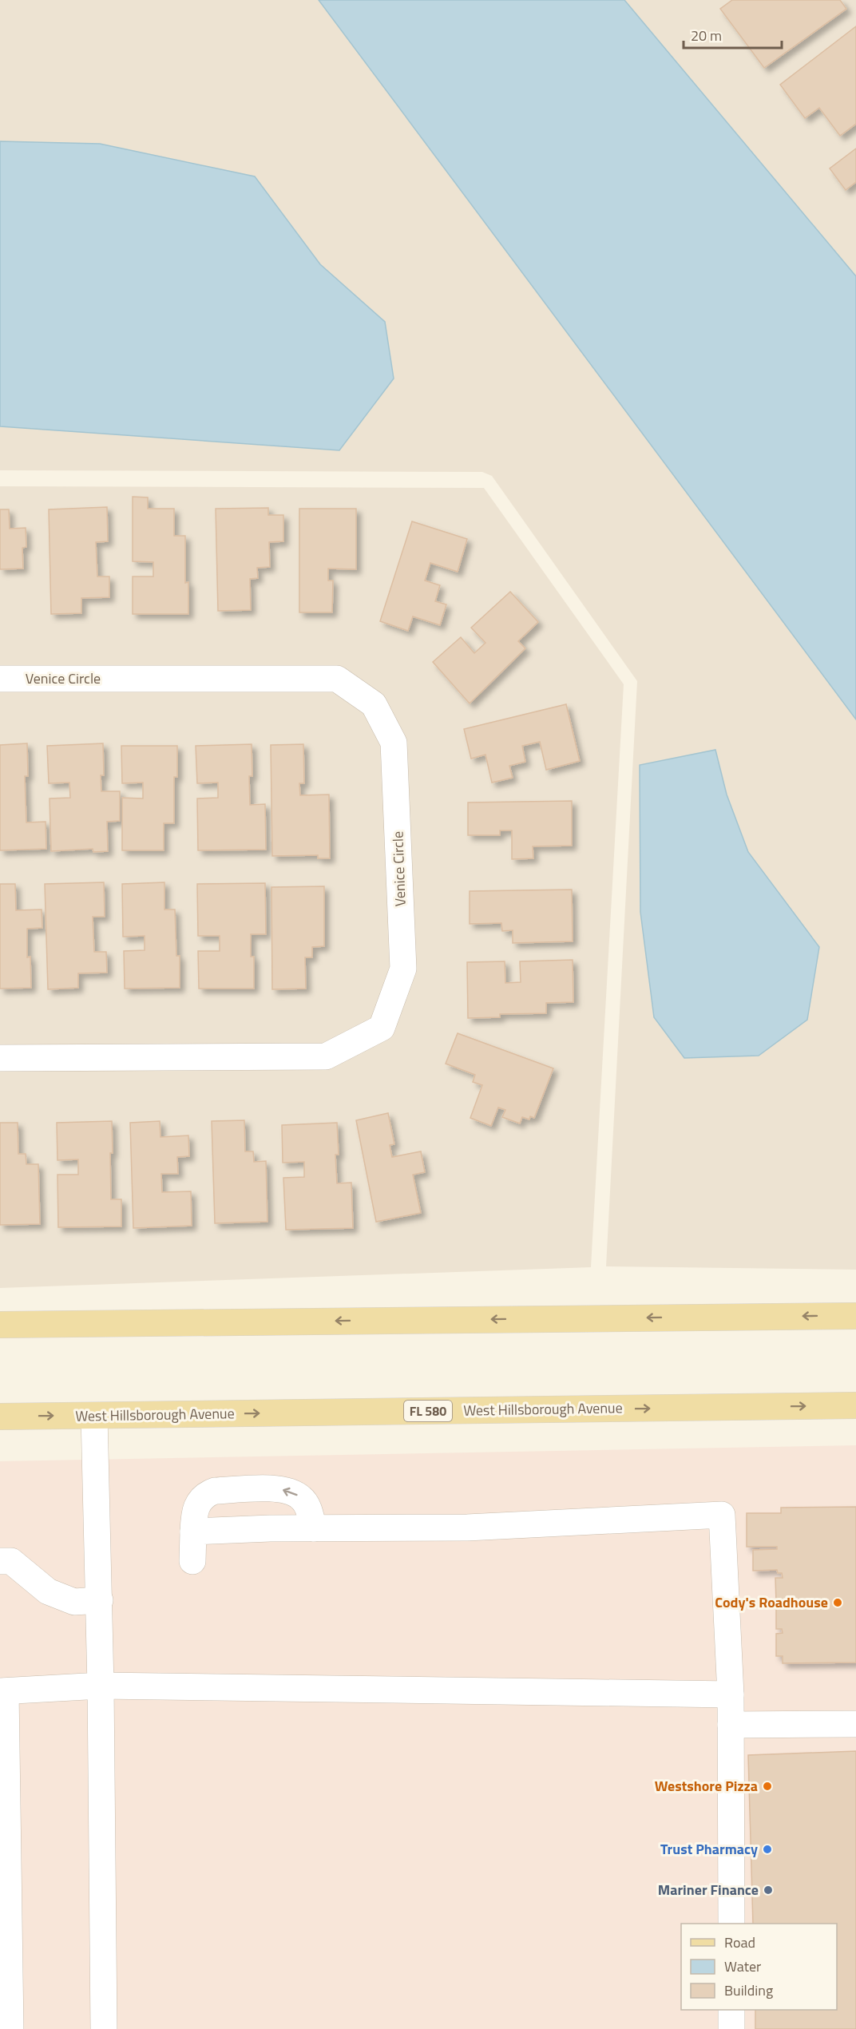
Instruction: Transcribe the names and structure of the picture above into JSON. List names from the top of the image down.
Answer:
{
  "streets": {
    "main road": ["West Hillsborough Avenue", "FL 580"],
    "street": ["Venice Circle"]
  },
  "places": [
    "Cody's Roadhouse",
    "Westshore Pizza",
    "Trust Pharmacy",
    "Mariner Finance"
  ],
  "legend": ["Road", "Water", "Building"],
  "scale_bar": "20 m"
}
